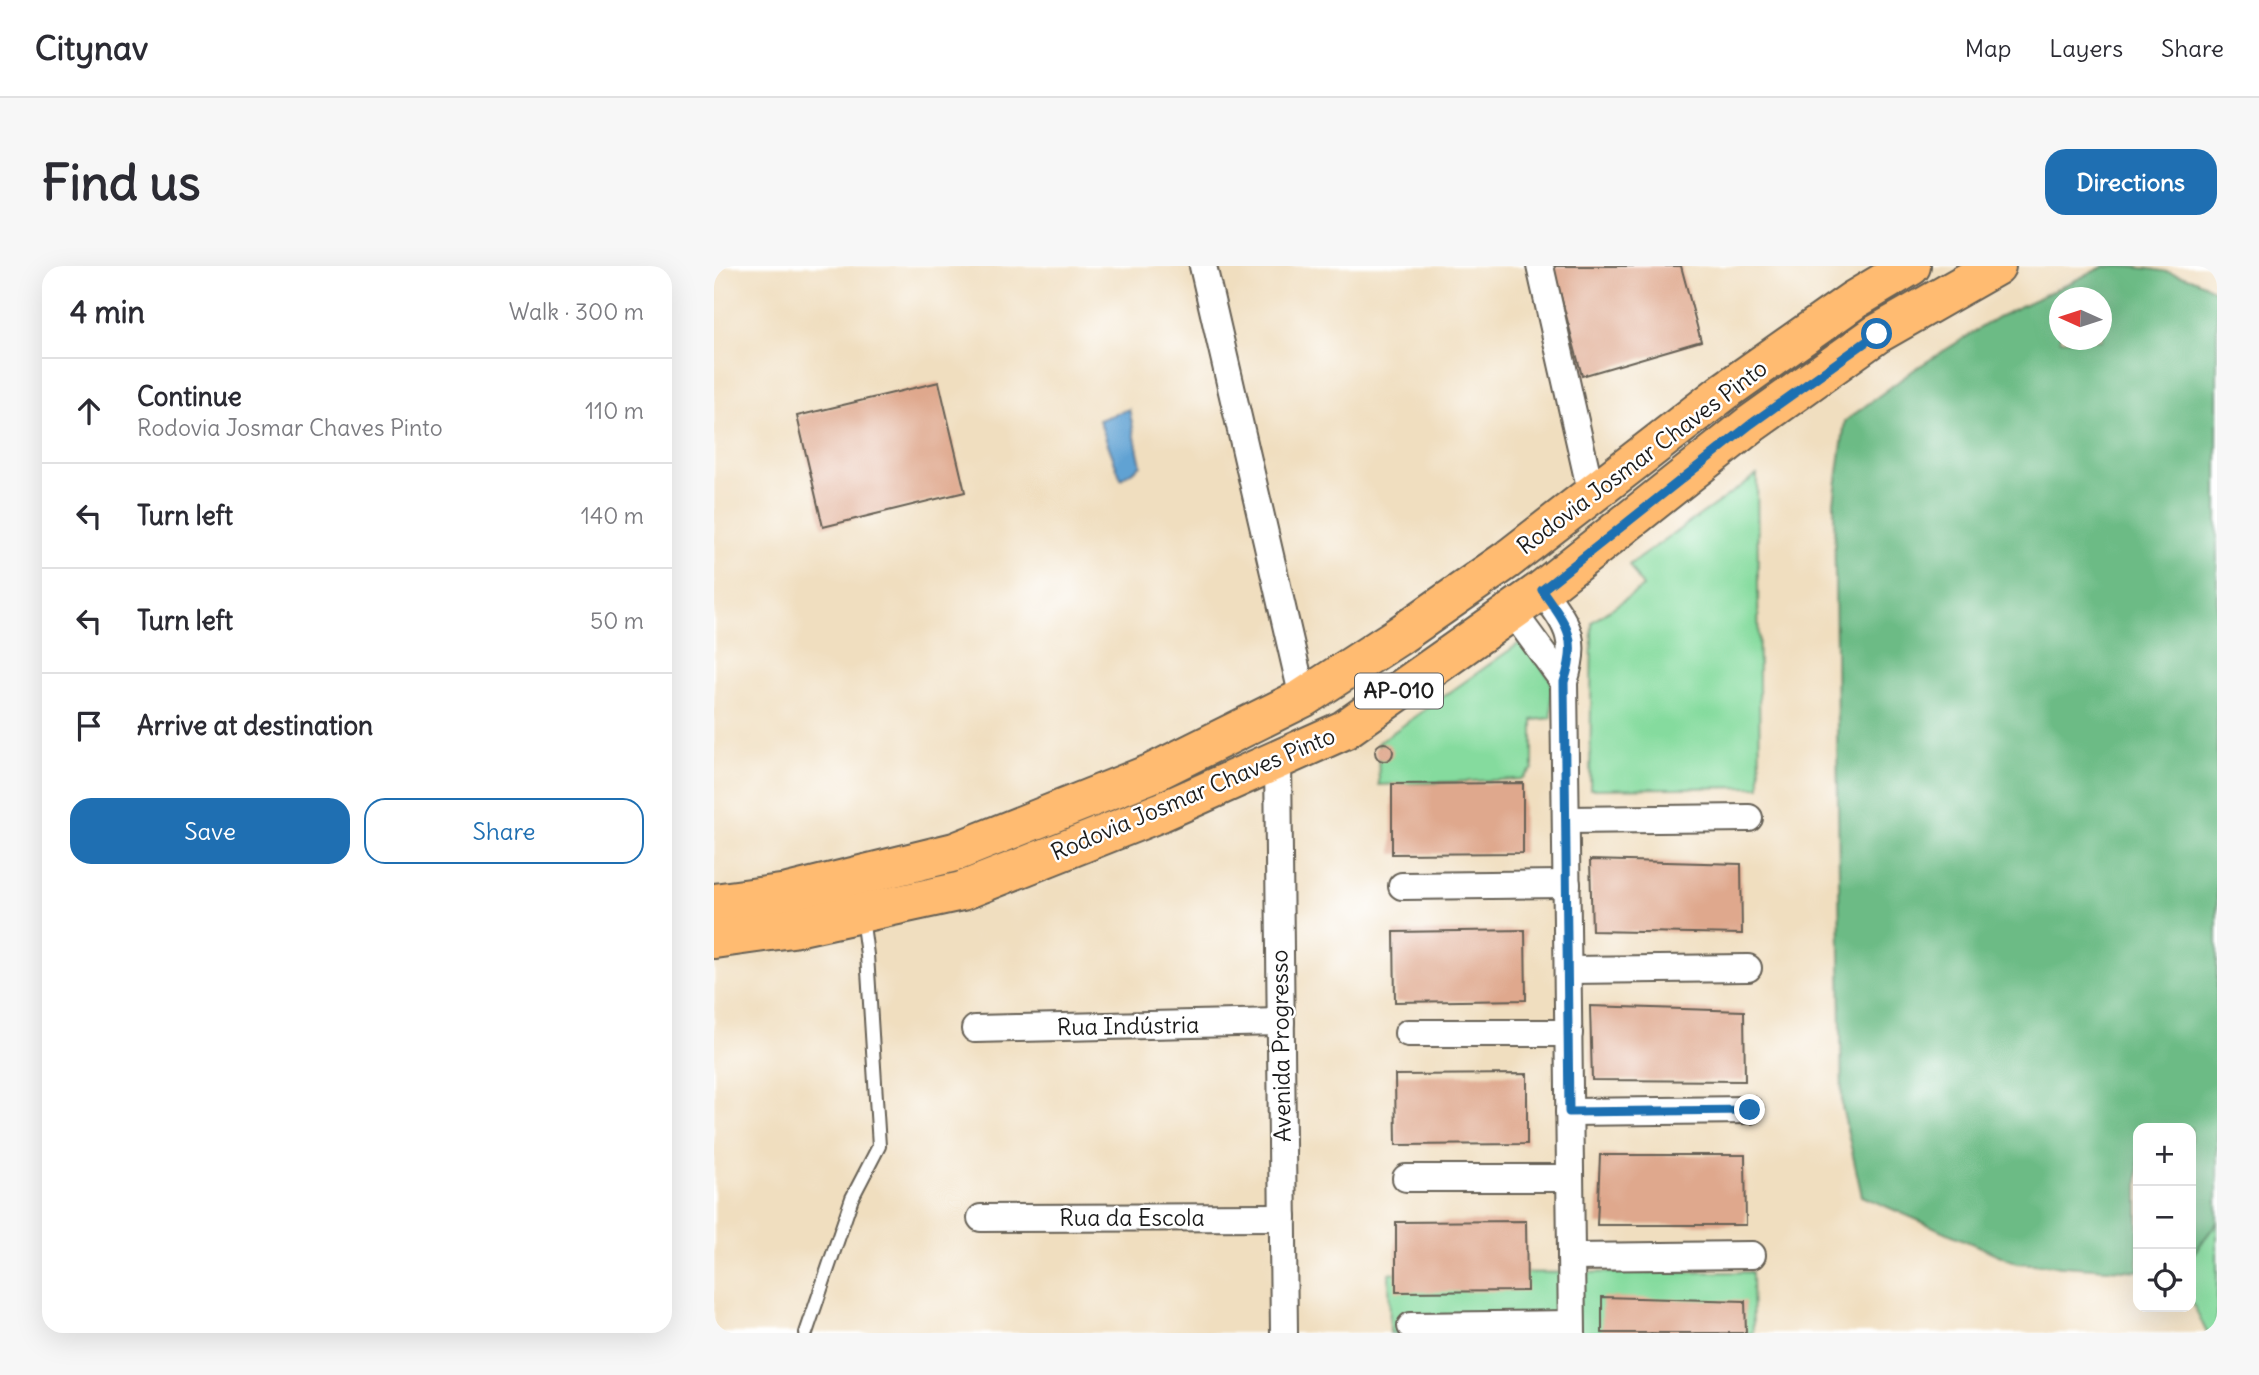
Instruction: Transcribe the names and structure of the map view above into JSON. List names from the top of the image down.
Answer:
{
  "streets": {
    "main road": ["Rodovia Josmar Chaves Pinto", "AP-010"],
    "street": ["Rua Indústria", "Avenida Progresso", "Rua da Escola"]
  },
  "crossings": [
    ["Rodovia Josmar Chaves Pinto", "Avenida Progresso"],
    ["Rua Indústria", "Avenida Progresso"],
    ["Avenida Progresso", "Rua da Escola"]
  ],
  "north": "left",
  "page": {
    "header": "Citynav",
    "nav": ["Map", "Layers", "Share"],
    "buttons": [
      "Directions",
      ["Save", "Share"]
    ],
    "title": "Find us",
    "heading": ["4 min", "Walk · 300 m"],
    "list": [
      ["Continue", "Rodovia Josmar Chaves Pinto", "110 m"],
      ["Turn left", "140 m"],
      ["Turn left", "50 m"],
      "Arrive at destination"
    ],
    "map_buttons": ["+", "−"]
  }
}
